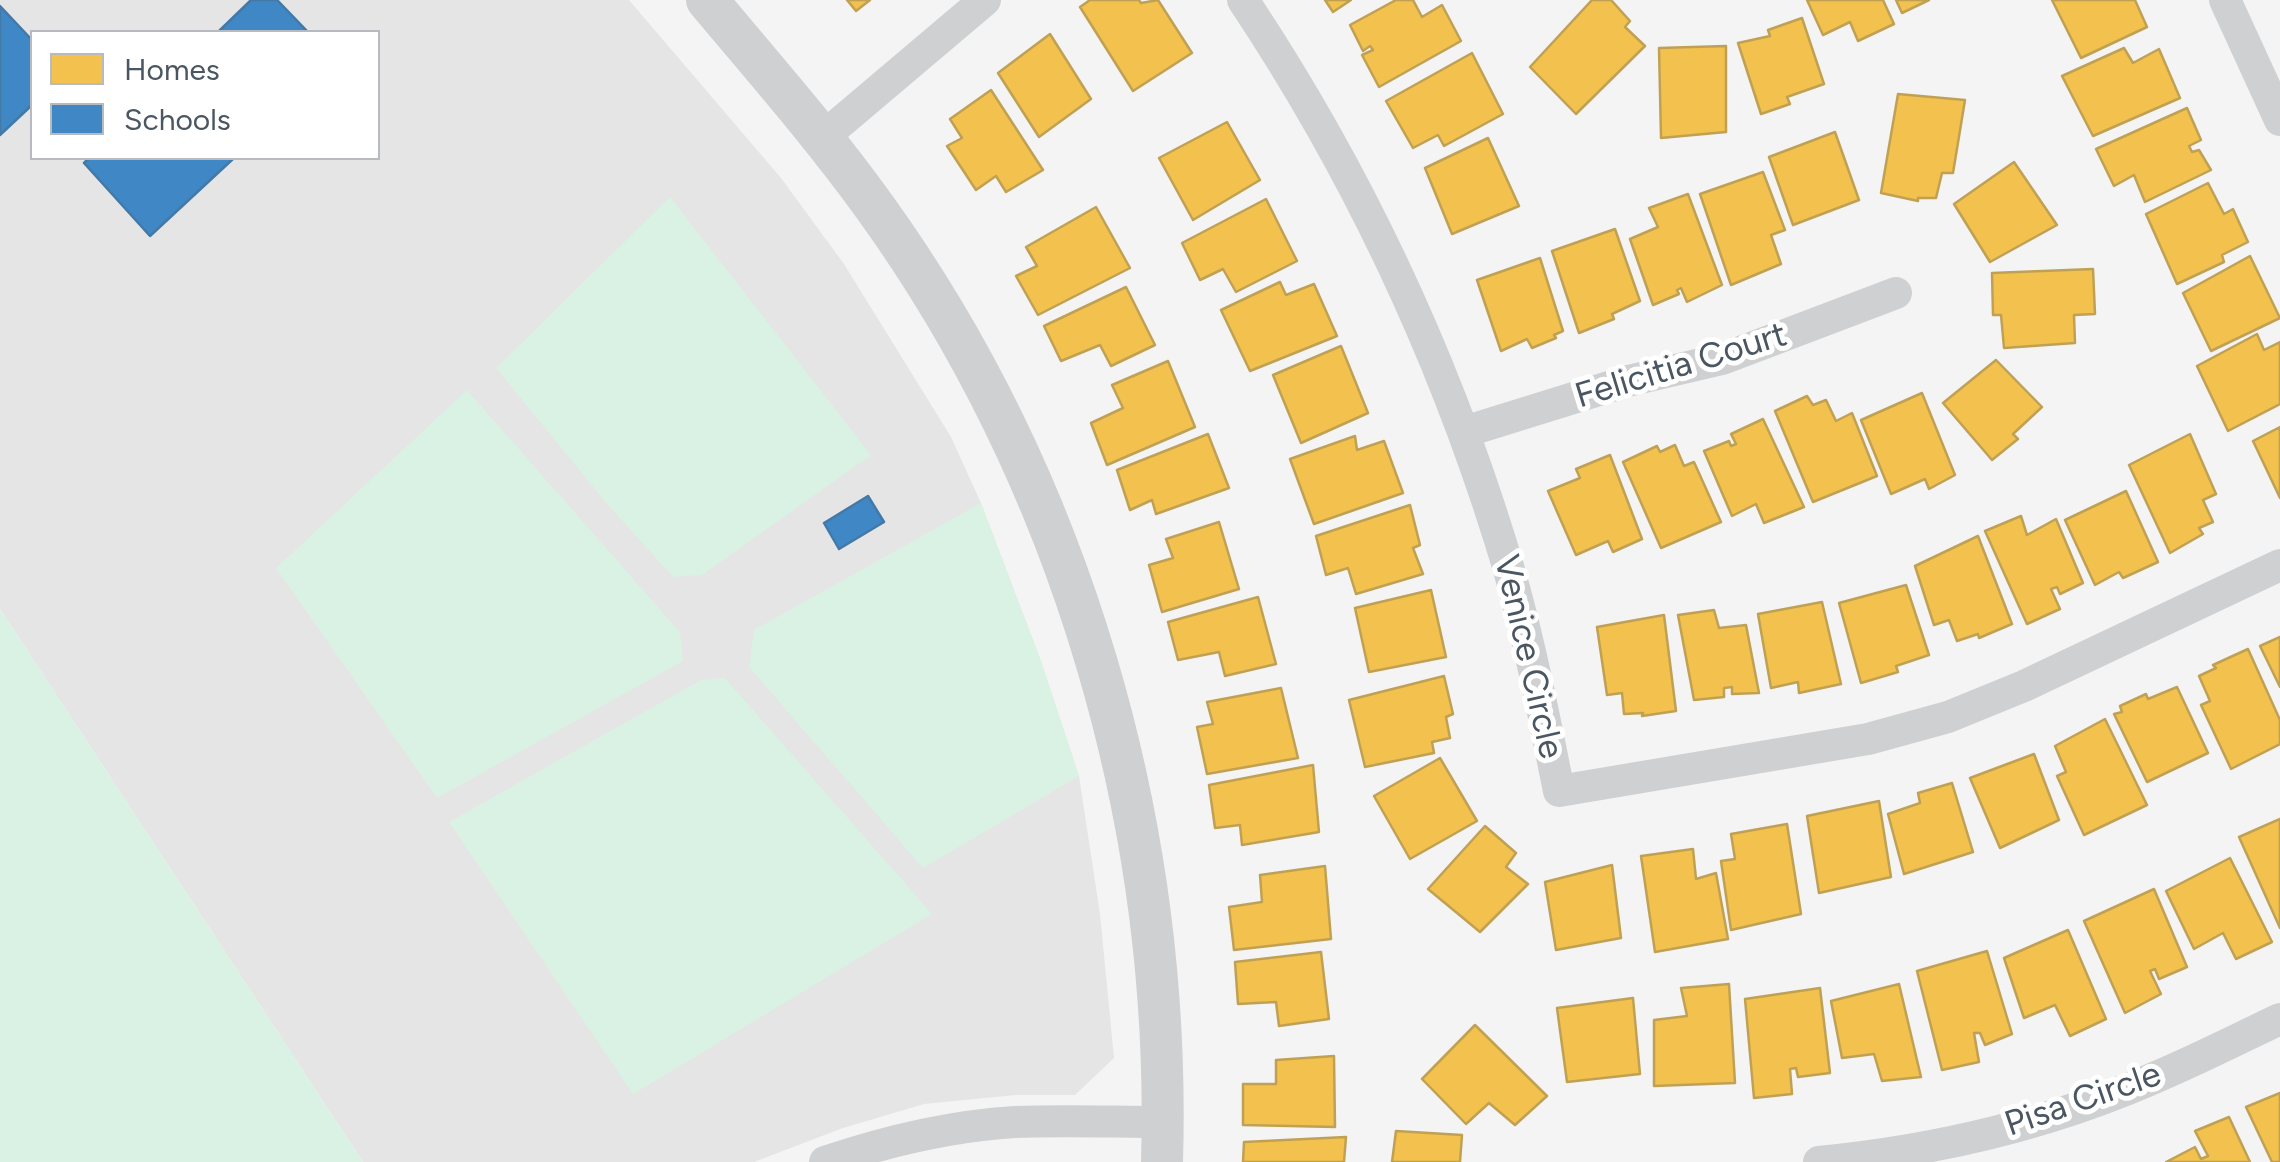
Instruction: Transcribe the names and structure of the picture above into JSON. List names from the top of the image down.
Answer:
{
  "streets": {
    "street": ["Felicitia Court", "Venice Circle", "Pisa Circle"]
  },
  "crossings": [
    ["Felicitia Court", "Venice Circle"]
  ],
  "legend": ["Homes", "Schools"]
}
